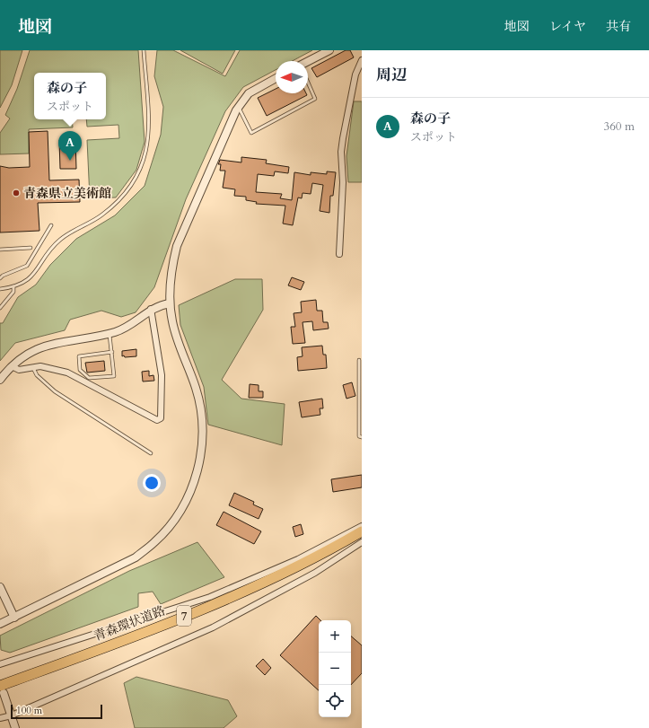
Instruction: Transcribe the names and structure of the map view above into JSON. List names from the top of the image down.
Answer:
{
  "streets": {
    "highway": ["7", "青森環状道路"]
  },
  "places": ["青森県立美術館"],
  "scale_bar": "100 m",
  "north": "left",
  "page": {
    "header": "地図",
    "nav": ["地図", "レイヤ", "共有"],
    "heading": "周辺",
    "popup": ["森の子", "スポット"],
    "list": [
      {
        "mark": "A",
        "name": "森の子",
        "note": "スポット",
        "value": "360 m"
      }
    ],
    "pins": "A",
    "map_buttons": ["+", "−"],
    "scale": "100 m"
  }
}
